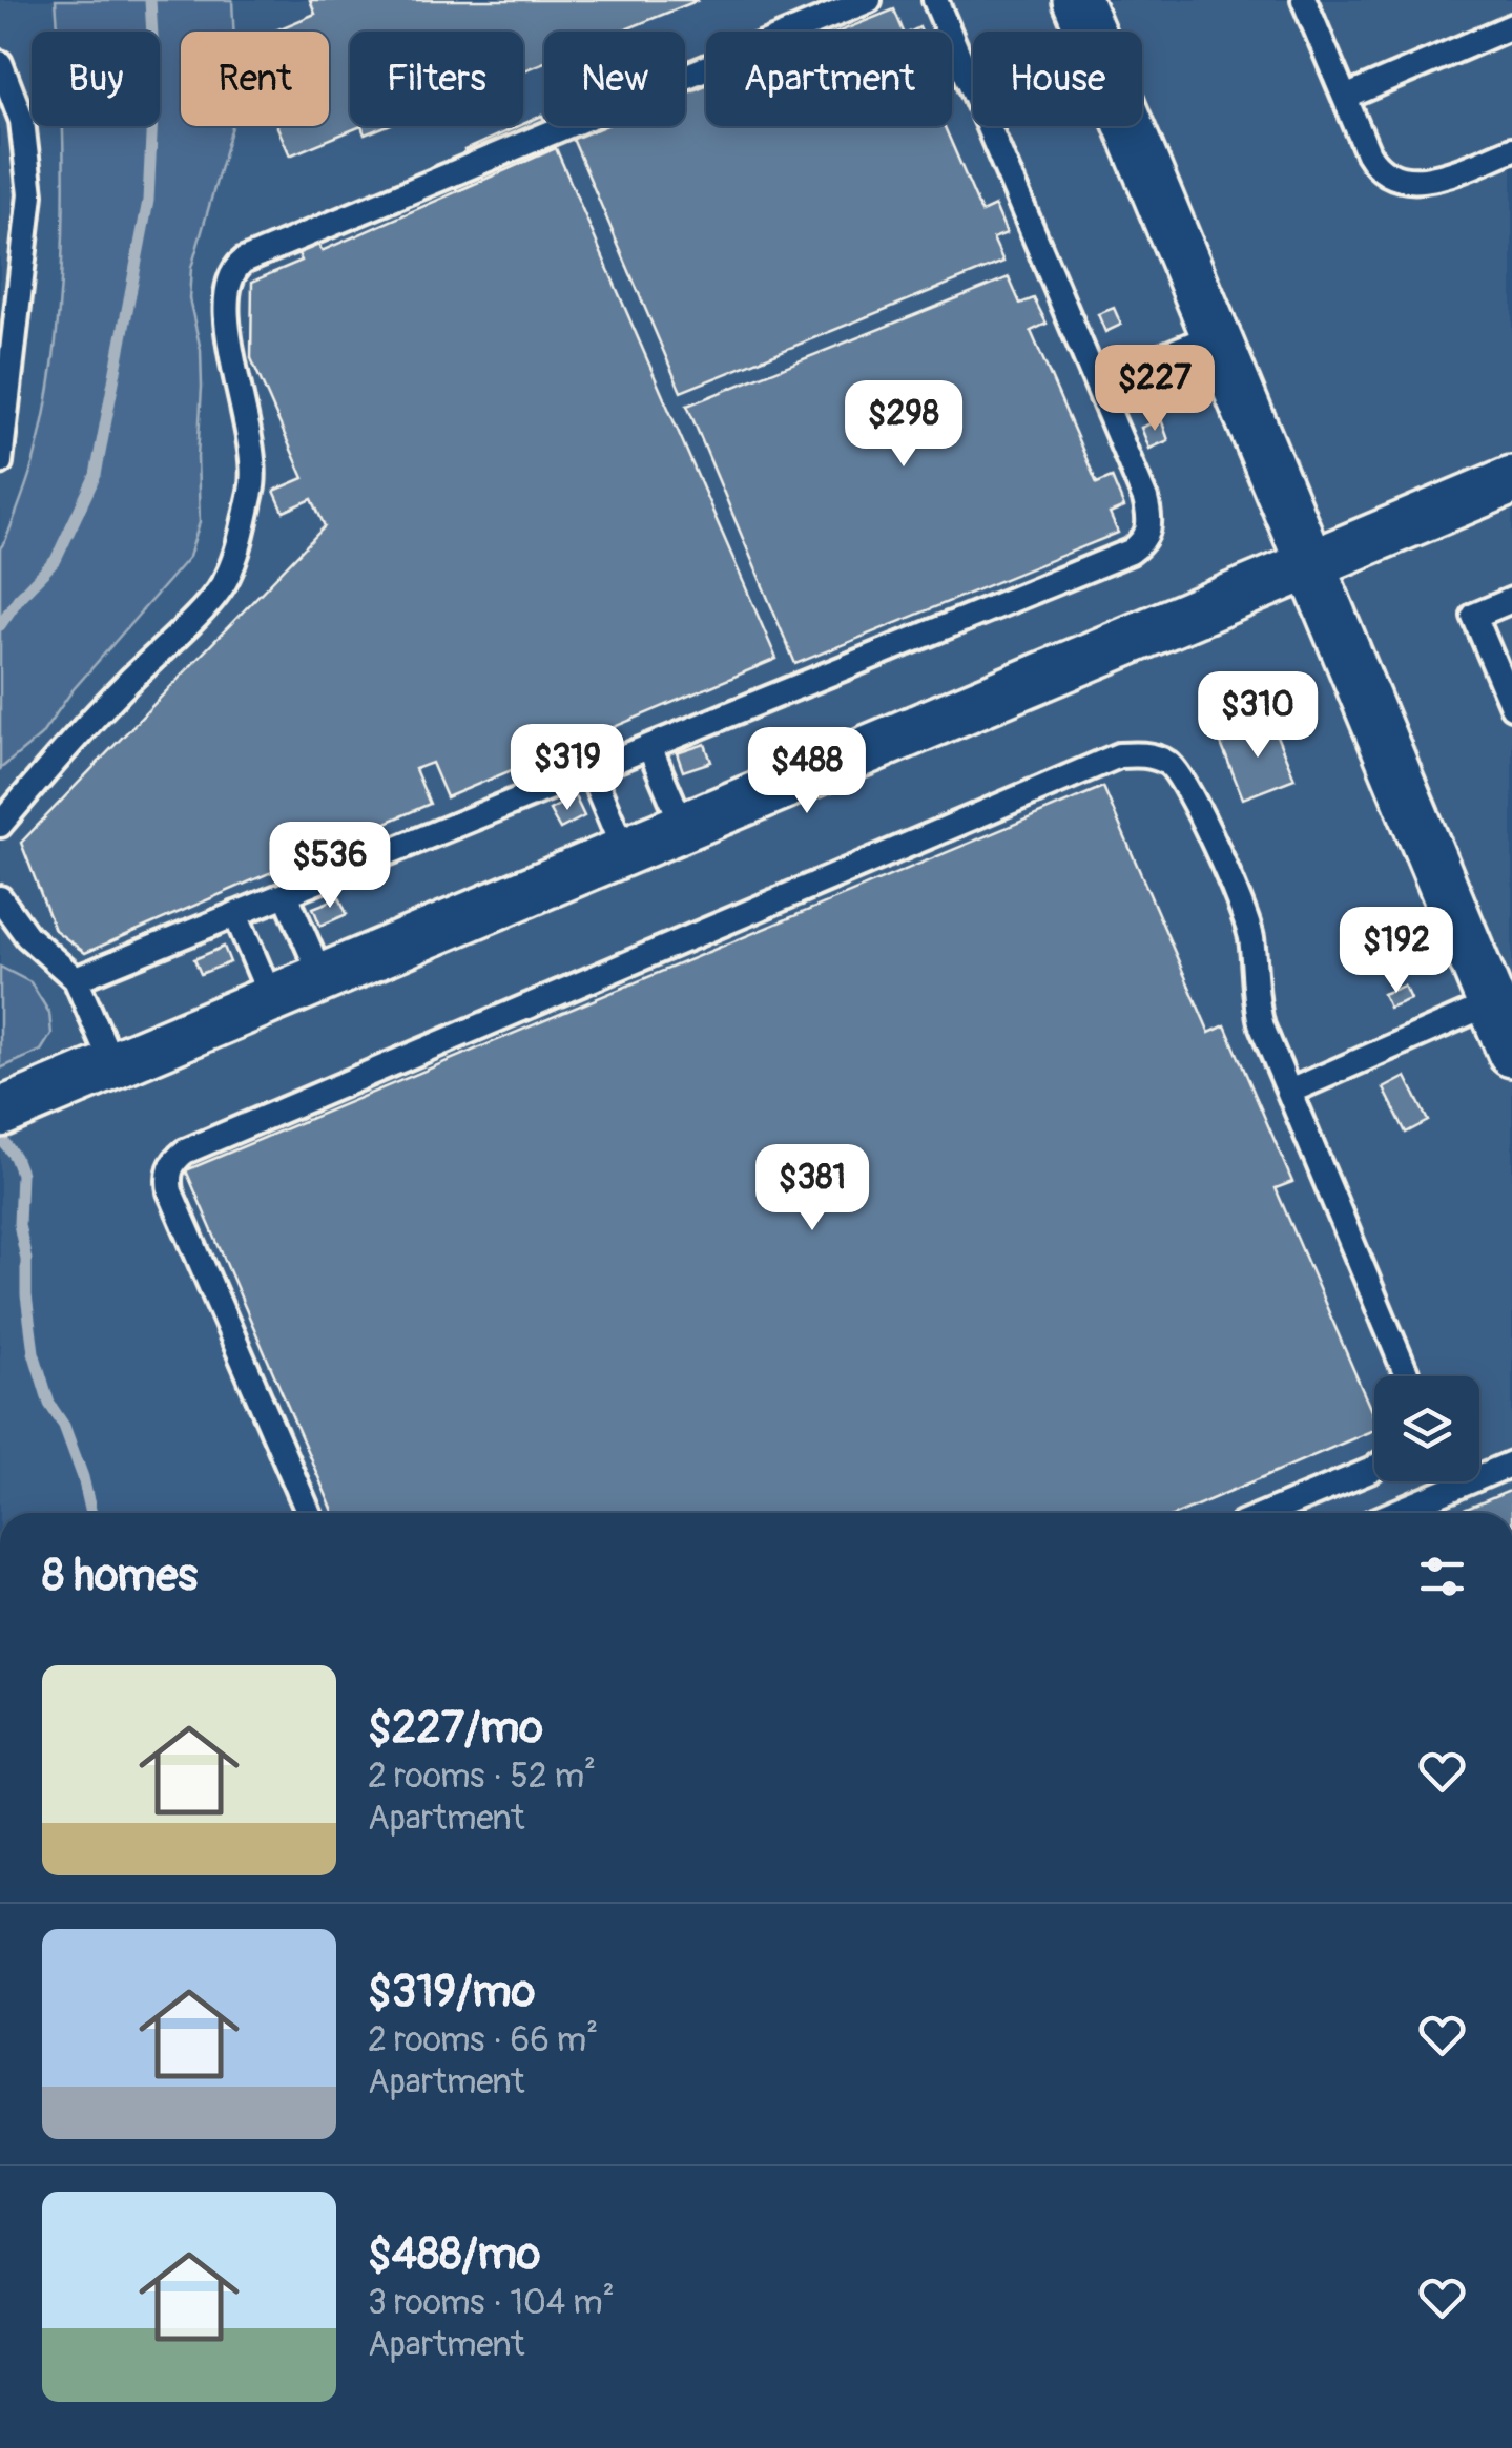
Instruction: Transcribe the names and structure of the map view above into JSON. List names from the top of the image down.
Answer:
{
  "page": {
    "chip": [
      "Buy",
      "Rent",
      "Filters",
      "New",
      "Apartment",
      "House"
    ],
    "price": [
      "$227",
      "$298",
      "$310",
      "$319",
      "$488",
      "$536",
      "$192",
      "$381"
    ],
    "heading": "8 homes",
    "list": [
      {
        "name": "$227/mo",
        "note": "2 rooms · 52 m² · Apartment"
      },
      {
        "name": "$319/mo",
        "note": "2 rooms · 66 m² · Apartment"
      },
      {
        "name": "$488/mo",
        "note": "3 rooms · 104 m² · Apartment"
      }
    ]
  }
}
